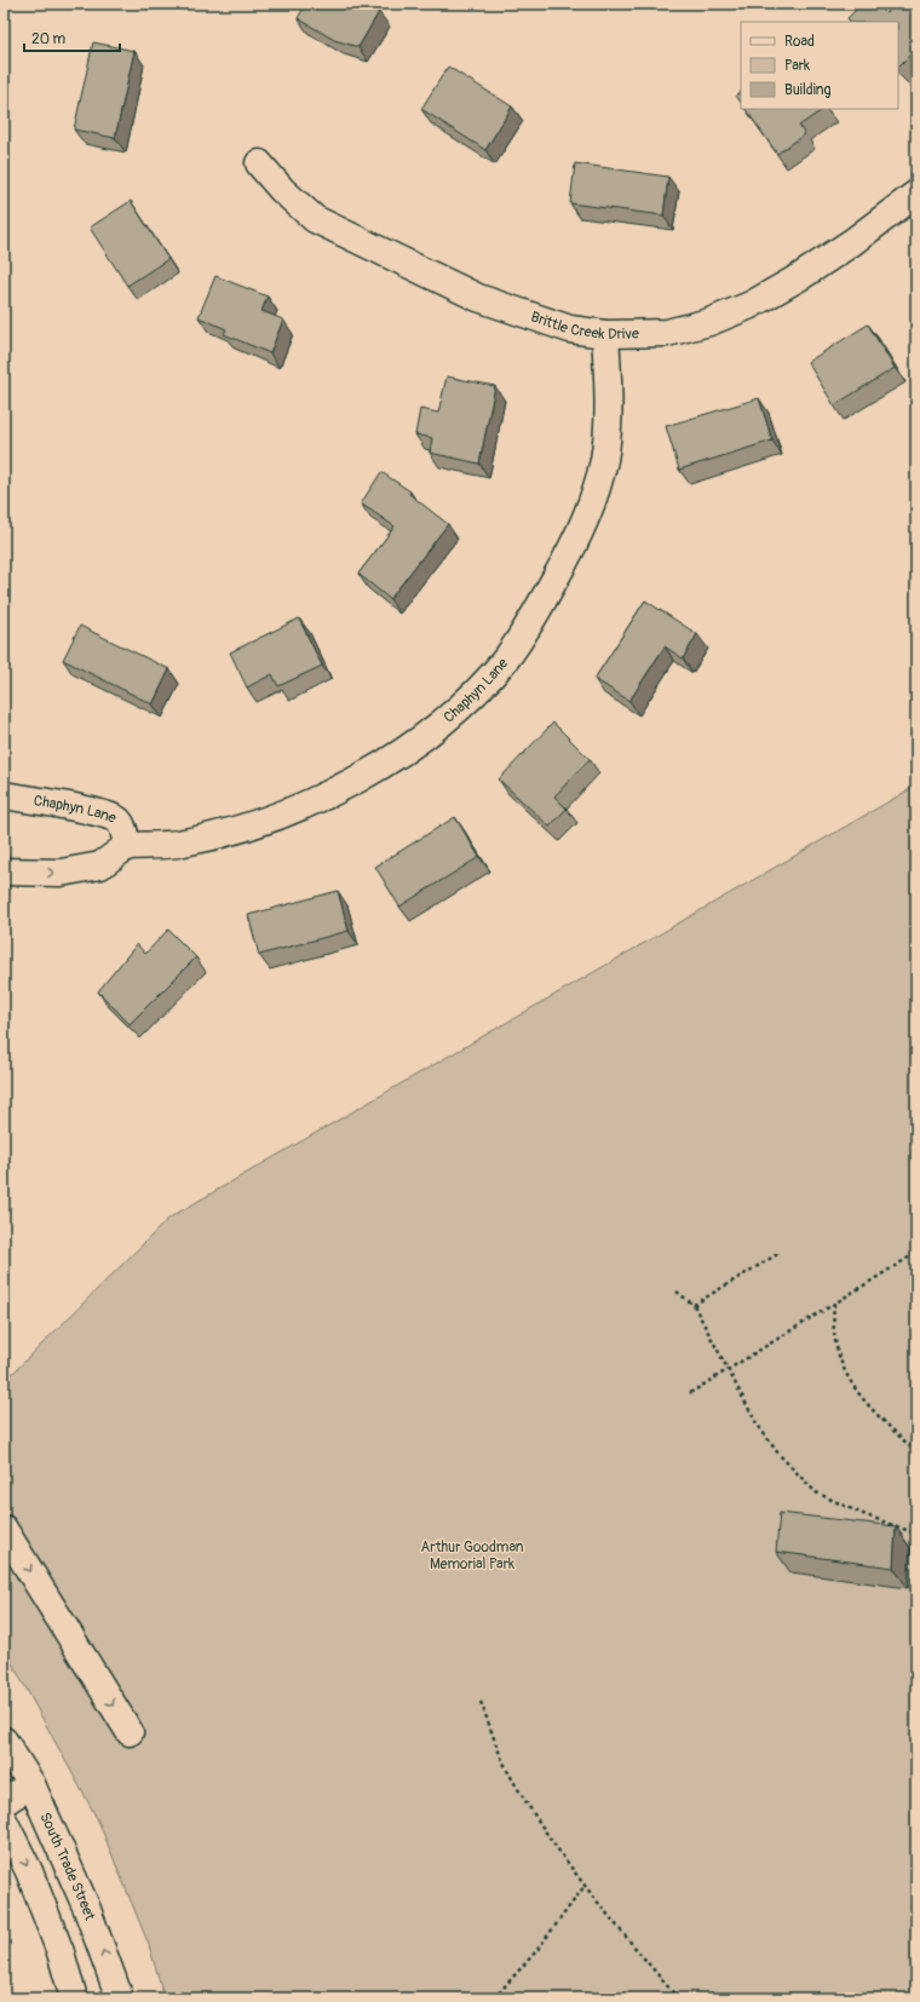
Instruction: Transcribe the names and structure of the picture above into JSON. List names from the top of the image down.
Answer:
{
  "streets": {
    "street": ["Brittle Creek Drive", "Chaphyn Lane", "South Trade Street"]
  },
  "crossings": [
    ["Brittle Creek Drive", "Chaphyn Lane"]
  ],
  "parks": ["Arthur Goodman Memorial Park"],
  "legend": ["Road", "Park", "Building"],
  "scale_bar": "20 m"
}
